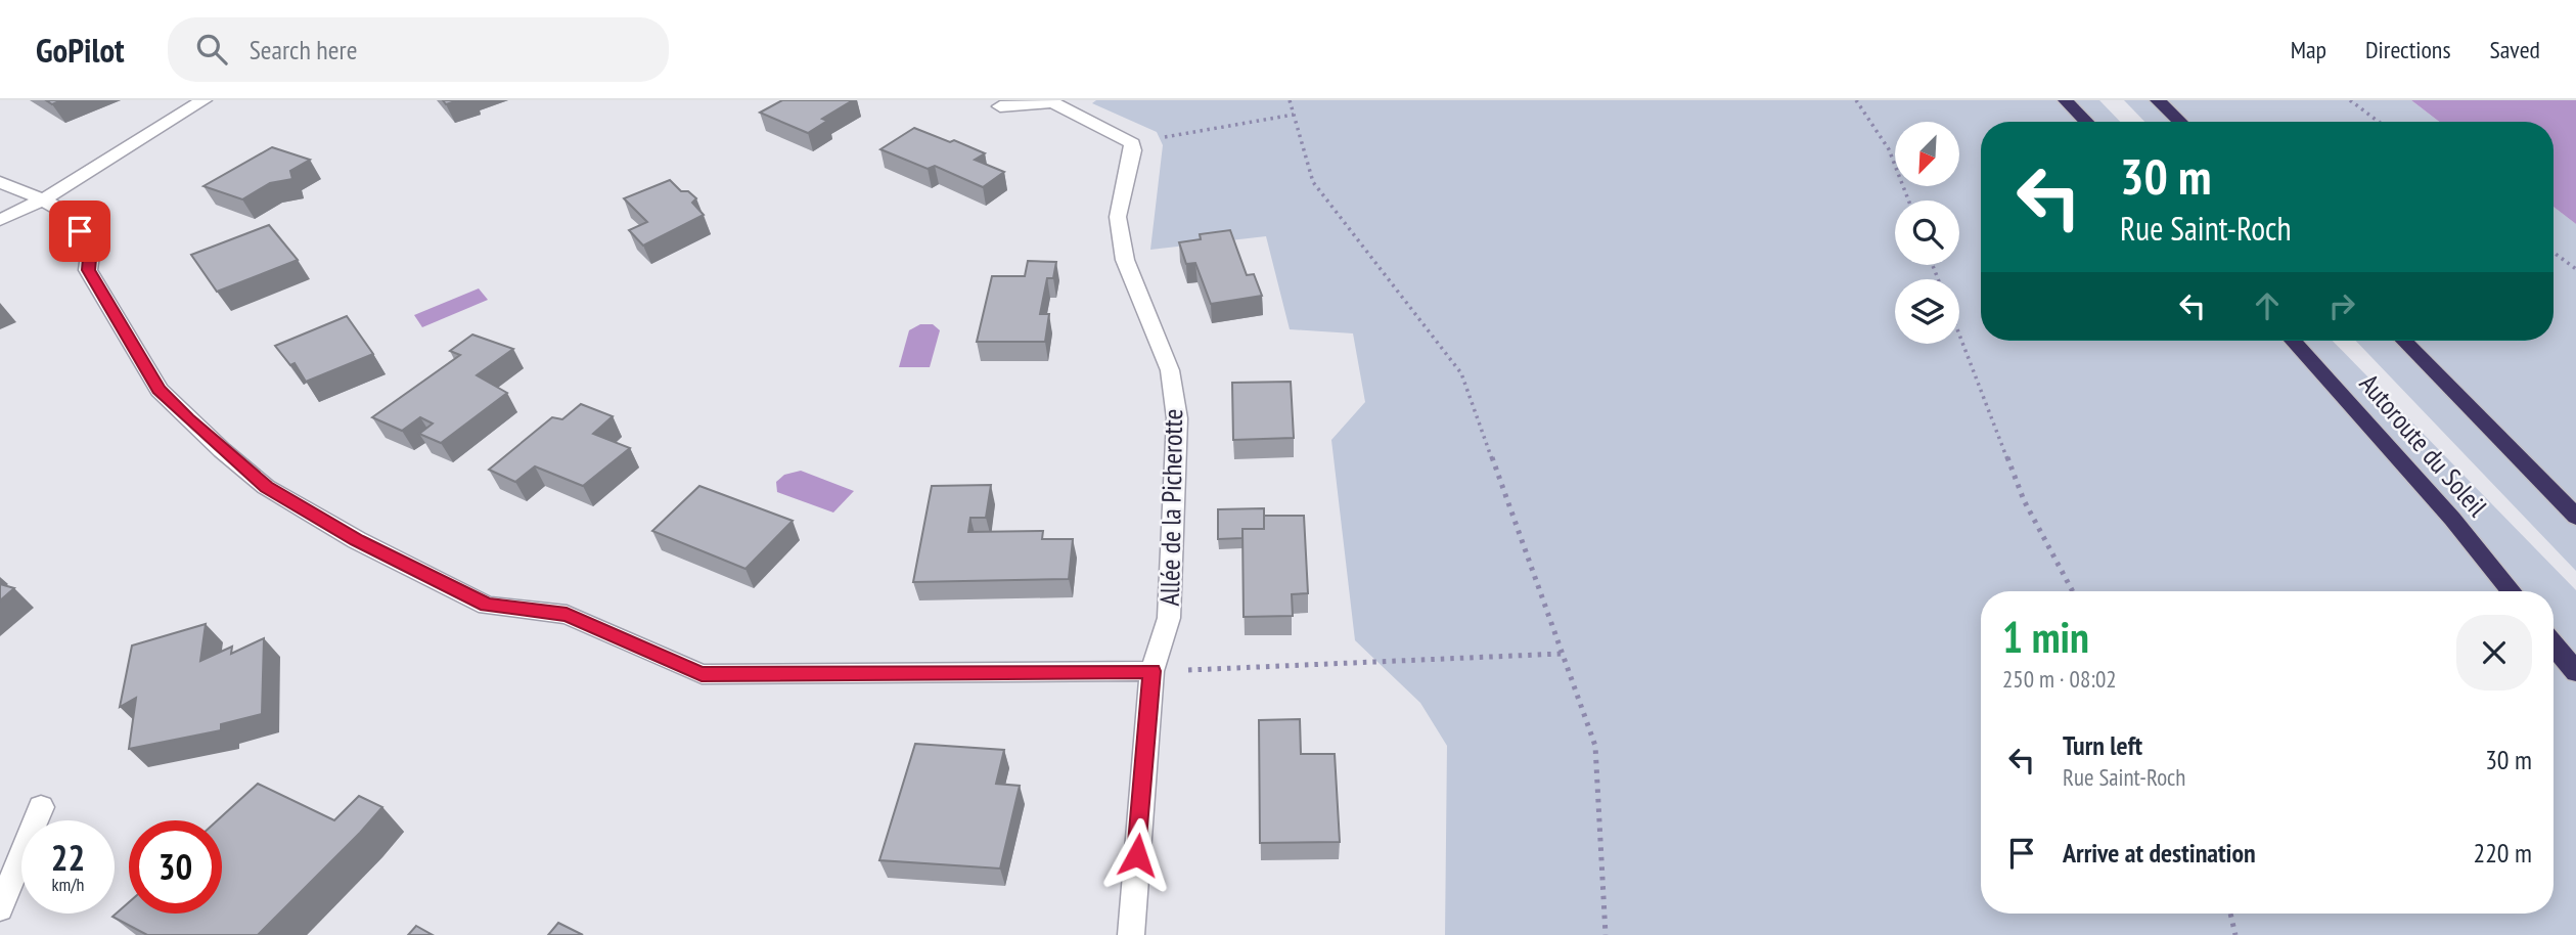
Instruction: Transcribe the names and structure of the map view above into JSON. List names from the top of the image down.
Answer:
{
  "streets": {
    "highway": ["Autoroute du Soleil"],
    "street": ["Allée de la Picherotte"]
  },
  "north": "bottom left",
  "page": {
    "header": "GoPilot",
    "search": "Search here",
    "nav": ["Map", "Directions", "Saved"],
    "turn": ["30 m", "Rue Saint-Roch"],
    "heading": ["1 min", "250 m · 08:02"],
    "list": [
      {
        "name": "Turn left",
        "note": "Rue Saint-Roch",
        "value": "30 m"
      },
      {
        "name": "Arrive at destination",
        "value": "220 m"
      }
    ],
    "speed": "22 km/h",
    "limit": "30"
  }
}
